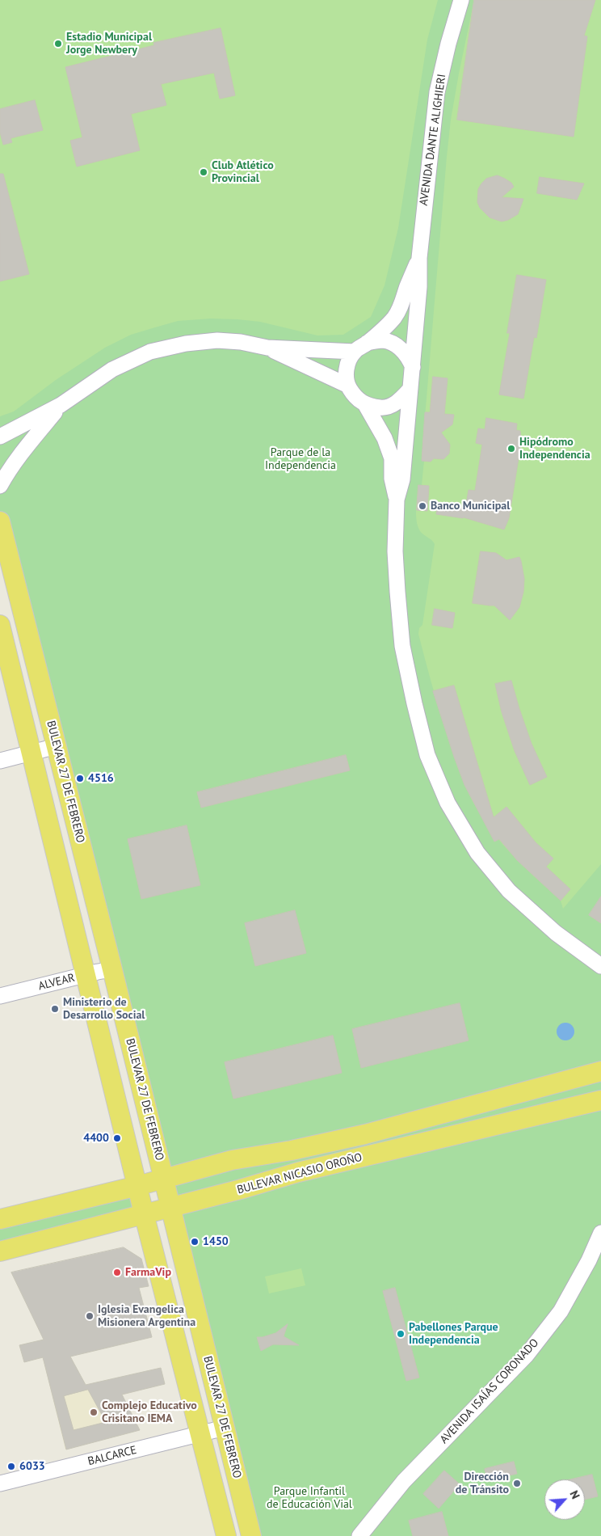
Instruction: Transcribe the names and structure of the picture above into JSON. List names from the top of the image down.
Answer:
{
  "streets": {
    "main road": ["BULEVAR 27 DE FEBRERO", "BULEVAR NICASIO OROÑO"],
    "street": [
      "AVENIDA DANTE ALIGHIERI",
      "ALVEAR",
      "AVENIDA ISAÍAS CORONADO",
      "BALCARCE"
    ]
  },
  "crossings": [
    ["BULEVAR 27 DE FEBRERO", "ALVEAR"],
    ["BULEVAR 27 DE FEBRERO", "BULEVAR NICASIO OROÑO"],
    ["BULEVAR 27 DE FEBRERO", "BALCARCE"]
  ],
  "parks": ["Parque de la Independencia", "Parque Infantil de Educación Vial"],
  "places": [
    "Estadio Municipal Jorge Newbery",
    "Club Atlético Provincial",
    "Hipódromo Independencia",
    "Banco Municipal",
    "4516",
    "Ministerio de Desarrollo Social",
    "4400",
    "1450",
    "FarmaVip",
    "Iglesia Evangelica Misionera Argentina",
    "Pabellones Parque Independencia",
    "Complejo Educativo Crisitano IEMA",
    "6033",
    "Dirección de Tránsito"
  ],
  "north": "top right"
}
